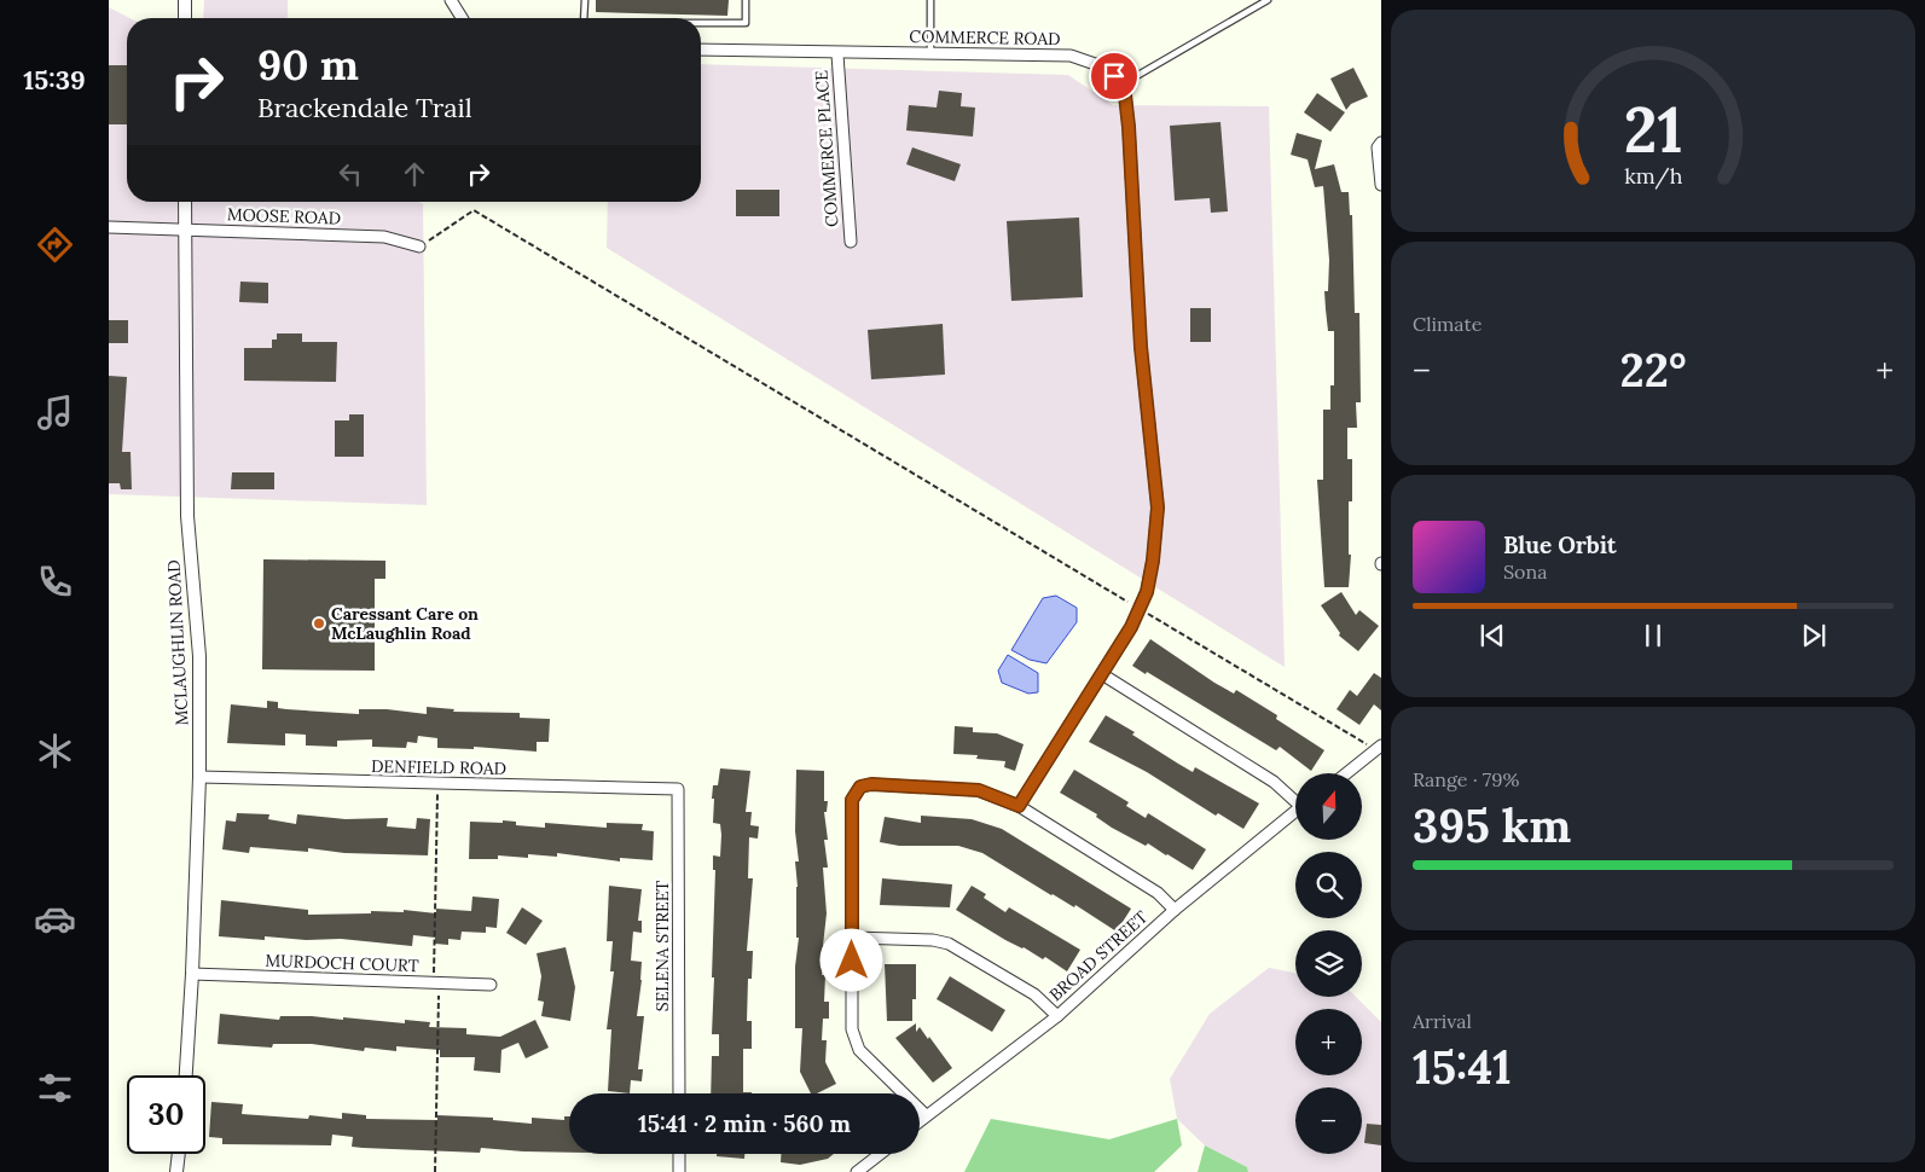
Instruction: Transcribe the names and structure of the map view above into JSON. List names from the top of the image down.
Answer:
{
  "streets": {
    "street": [
      "COMMERCE ROAD",
      "COMMERCE PLACE",
      "MOOSE ROAD",
      "MCLAUGHLIN ROAD",
      "DENFIELD ROAD",
      "SELENA STREET",
      "BROAD STREET",
      "MURDOCH COURT"
    ]
  },
  "crossings": [
    ["COMMERCE ROAD", "COMMERCE PLACE"],
    ["MOOSE ROAD", "MCLAUGHLIN ROAD"],
    ["MCLAUGHLIN ROAD", "DENFIELD ROAD"],
    ["MCLAUGHLIN ROAD", "MURDOCH COURT"],
    ["DENFIELD ROAD", "SELENA STREET"]
  ],
  "places": ["Caressant Care on McLaughlin Road"],
  "north": "top",
  "page": {
    "tabs": "15:39",
    "turn": ["90 m", "Brackendale Trail"],
    "tile": [
      "Climate",
      ["Range · 79%", "395 km"],
      ["Arrival", "15:41"]
    ],
    "heat": ["−", "22°", "+"],
    "song": ["Blue Orbit", "Sona"],
    "map_buttons": ["+", "−"],
    "limit": "30",
    "trip": "15:41 · 2 min · 560 m",
    "gauge": ["21", "km/h"]
  }
}
